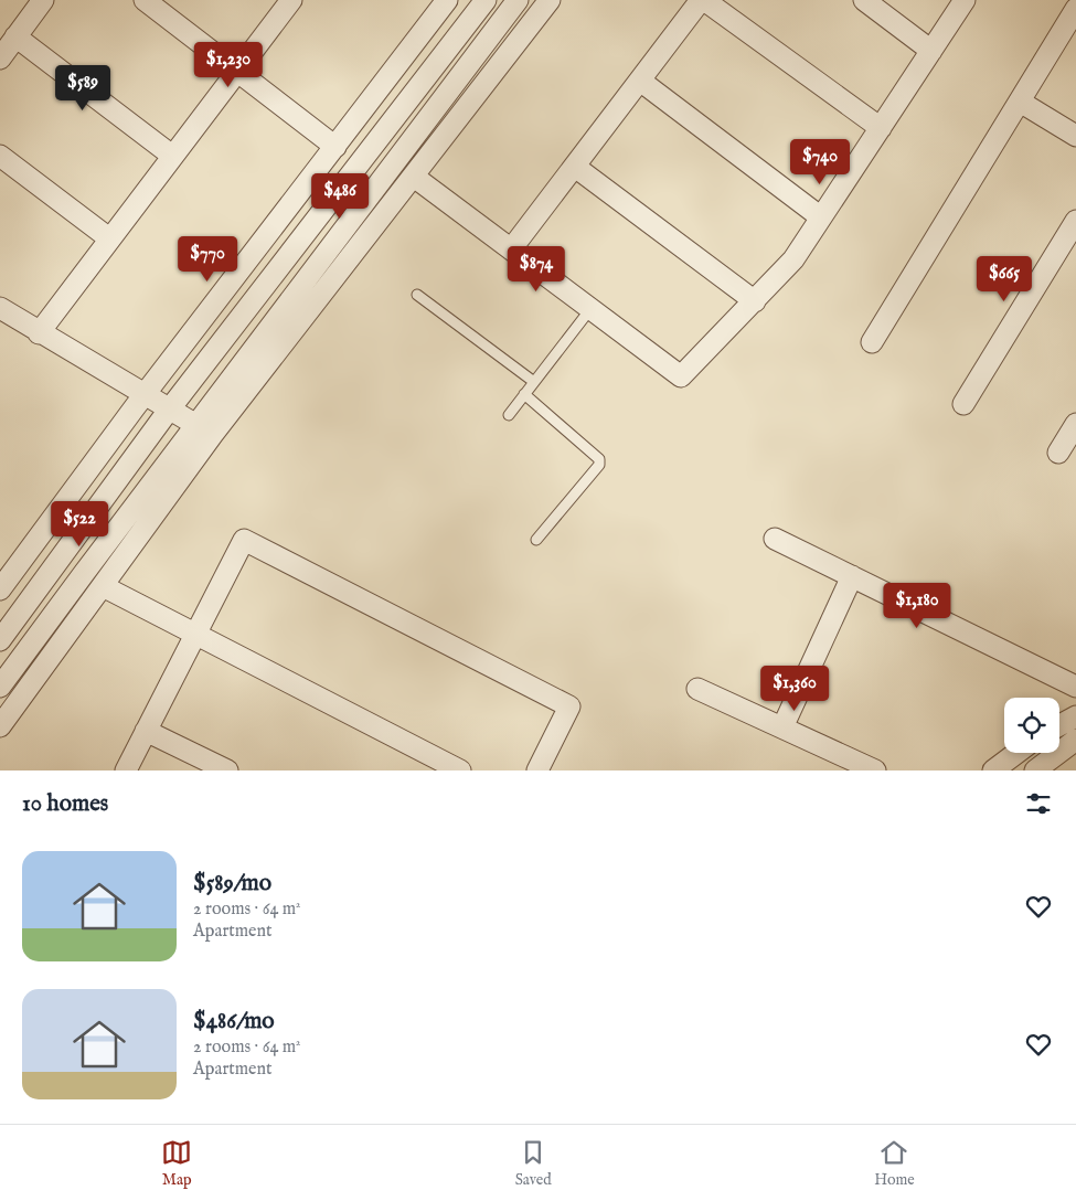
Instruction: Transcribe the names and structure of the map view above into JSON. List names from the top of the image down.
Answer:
{
  "page": {
    "price": [
      "$1,230",
      "$589",
      "$740",
      "$486",
      "$770",
      "$874",
      "$665",
      "$522",
      "$1,180",
      "$1,360"
    ],
    "heading": "10 homes",
    "list": [
      {
        "name": "$589/mo",
        "note": "2 rooms · 64 m² · Apartment"
      },
      {
        "name": "$486/mo",
        "note": "2 rooms · 64 m² · Apartment"
      }
    ],
    "tabs": ["Map", "Saved", "Home"]
  }
}
